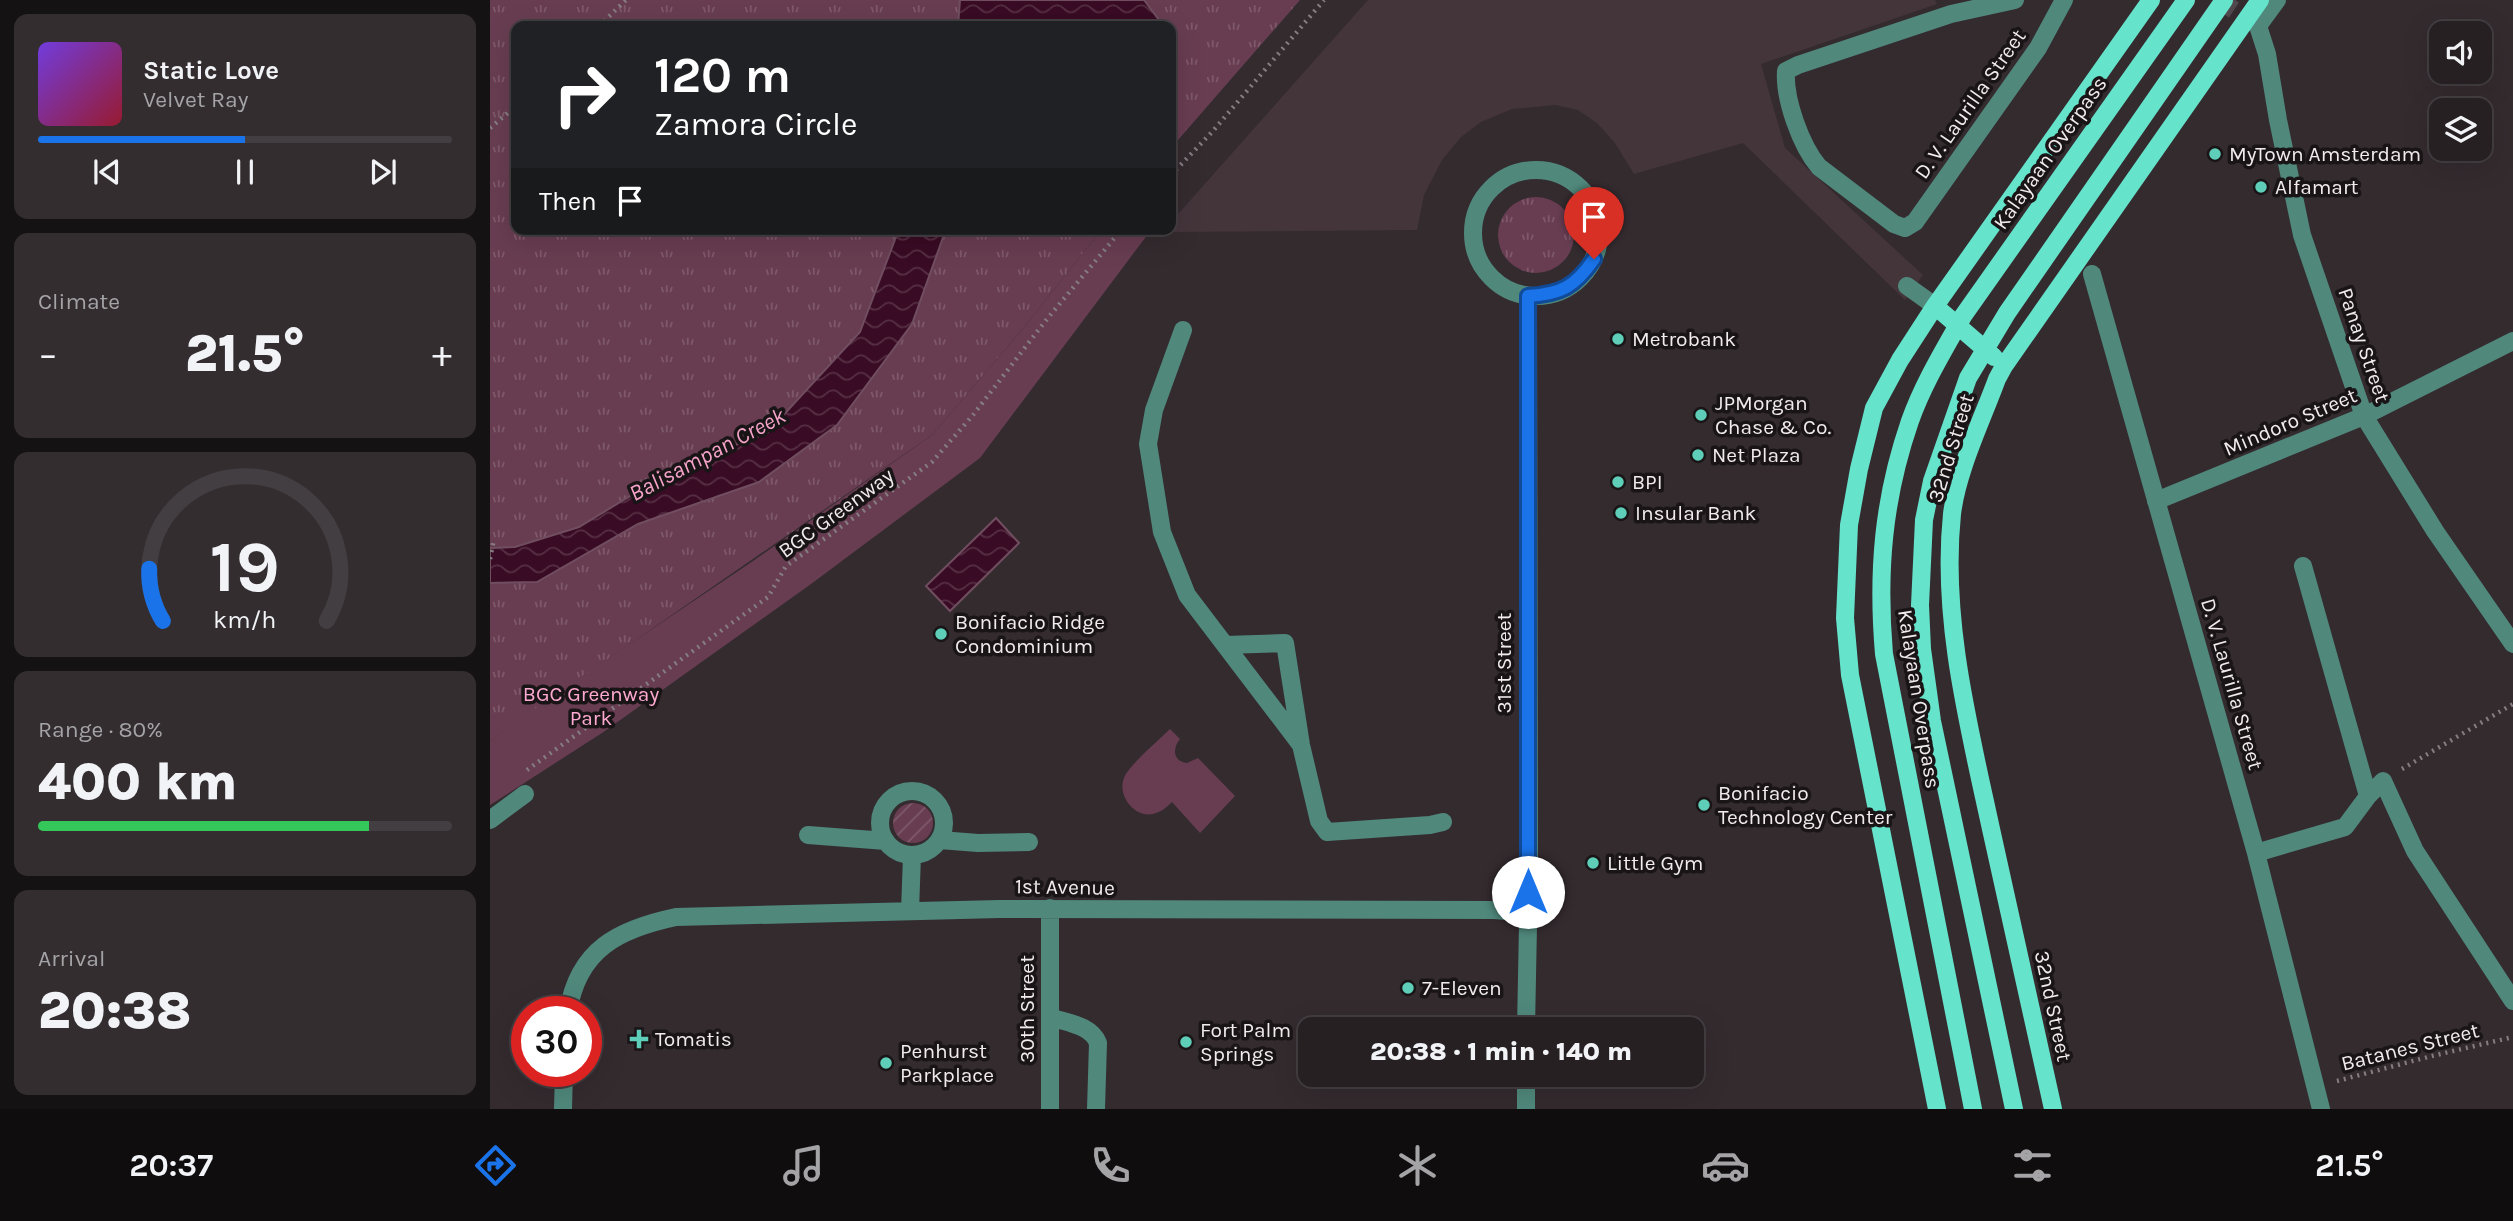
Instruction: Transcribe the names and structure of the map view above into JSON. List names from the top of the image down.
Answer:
{
  "streets": {
    "main road": ["Kalayaan Overpass", "32nd Street"],
    "street": [
      "D. V. Laurilla Street",
      "Panay Street",
      "Mindoro Street",
      "31st Street",
      "1st Avenue",
      "30th Street"
    ],
    "path": ["BGC Greenway", "Batanes Street"]
  },
  "crossings": [
    ["D. V. Laurilla Street", "Mindoro Street"],
    ["D. V. Laurilla Street", "Batanes Street"],
    ["Panay Street", "Mindoro Street"],
    ["31st Street", "1st Avenue"],
    ["1st Avenue", "30th Street"]
  ],
  "water": ["Balisampan Creek"],
  "parks": ["BGC Greenway Park"],
  "places": {
    "other": [
      "MyTown Amsterdam",
      "Alfamart",
      "Metrobank",
      "JPMorgan Chase & Co.",
      "Net Plaza",
      "BPI",
      "Insular Bank",
      "Bonifacio Ridge Condominium",
      "Bonifacio Technology Center",
      "Little Gym",
      "7-Eleven",
      "Fort Palm Springs",
      "Penhurst Parkplace"
    ],
    "health": ["Tomatis"]
  },
  "page": {
    "turn": ["120 m", "Zamora Circle"],
    "song": ["Static Love", "Velvet Ray"],
    "then": "Then",
    "tile": [
      "Climate",
      ["Range · 80%", "400 km"],
      ["Arrival", "20:38"]
    ],
    "heat": ["−", "21.5°", "+"],
    "limit": "30",
    "trip": "20:38 · 1 min · 140 m",
    "tabs": ["20:37", "21.5°"],
    "gauge": ["19", "km/h"]
  }
}
